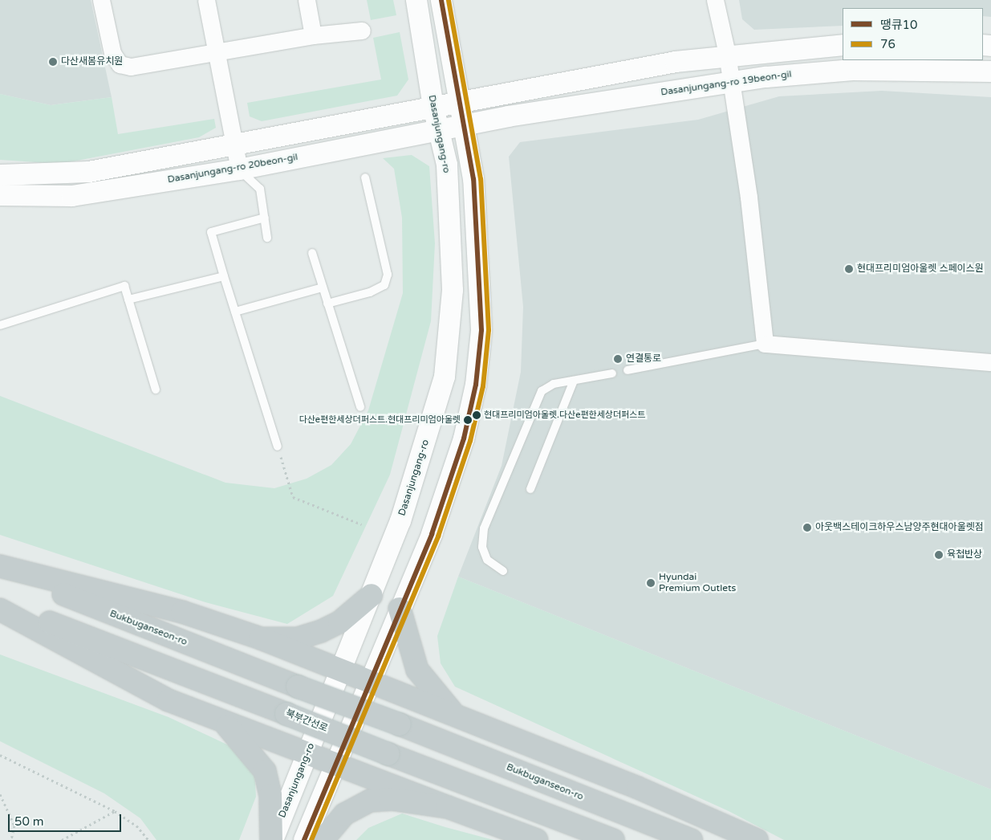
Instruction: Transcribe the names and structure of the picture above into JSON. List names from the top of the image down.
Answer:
{
  "streets": {
    "highway": ["Bukbuganseon-ro", "북부간선로"],
    "street": ["Dasanjungang-ro 19beon-gil", "Dasanjungang-ro", "Dasanjungang-ro 20beon-gil"]
  },
  "crossings": [
    ["Dasanjungang-ro 19beon-gil", "Dasanjungang-ro 20beon-gil"],
    ["Dasanjungang-ro", "Dasanjungang-ro 20beon-gil"]
  ],
  "places": [
    "다산새봄유치원",
    "현대프리미엄아울렛 스페이스원",
    "연결통로",
    "현대프리미엄아울렛.다산e편한세상더퍼스트",
    "다산e편한세상더퍼스트.현대프리미엄아울렛",
    "아웃백스테이크하우스남양주현대아울렛점",
    "육첩반상",
    "Hyundai Premium Outlets"
  ],
  "lines": ["transit line 땡큐10", "transit line 76"],
  "legend": ["땡큐10", "76"],
  "scale_bar": "50 m"
}
